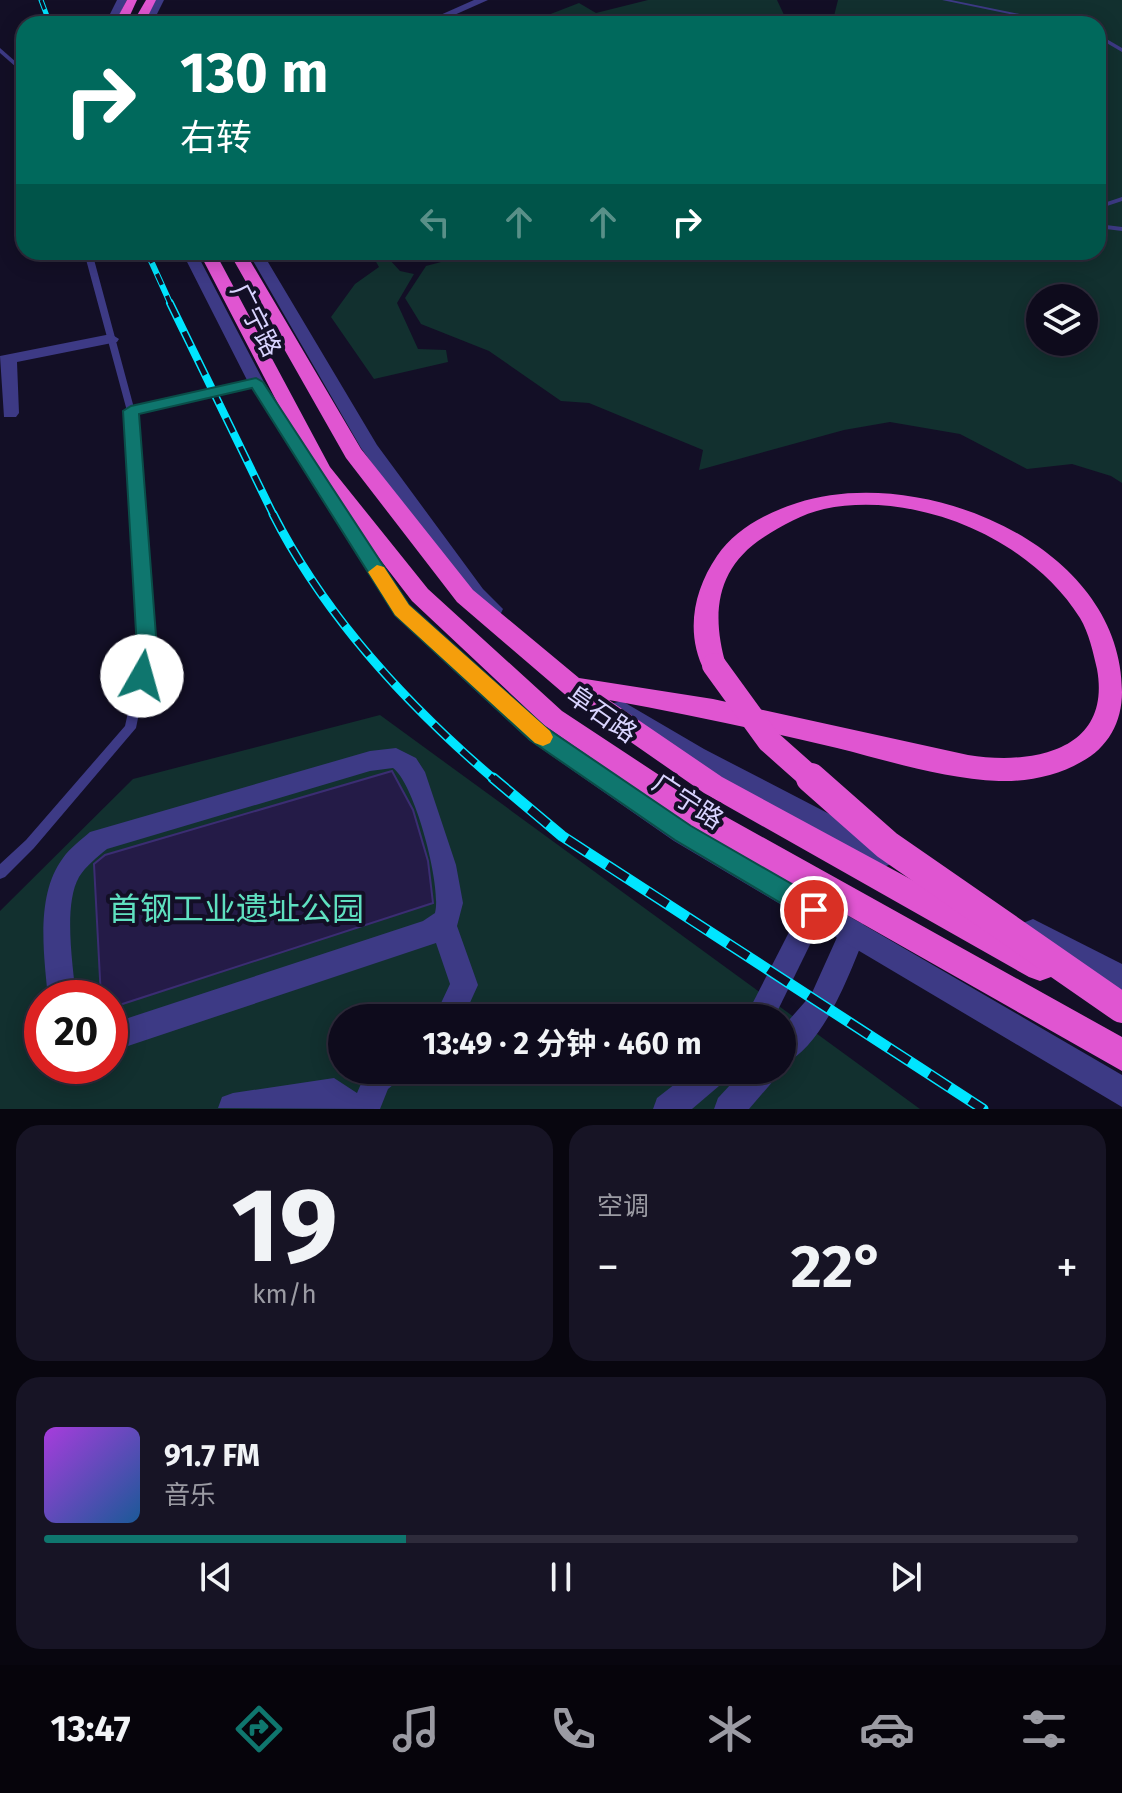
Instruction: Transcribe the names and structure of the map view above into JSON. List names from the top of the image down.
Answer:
{
  "streets": {
    "highway": ["阜石路"],
    "street": ["广宁路"]
  },
  "parks": ["首钢工业遗址公园"],
  "page": {
    "turn": ["130 m", "右转"],
    "limit": "20",
    "trip": "13:49 · 2 分钟 · 460 m",
    "tile": [
      ["19", "km/h"],
      "空调"
    ],
    "heat": ["−", "22°", "+"],
    "song": ["91.7 FM", "音乐"],
    "tabs": "13:47"
  }
}
